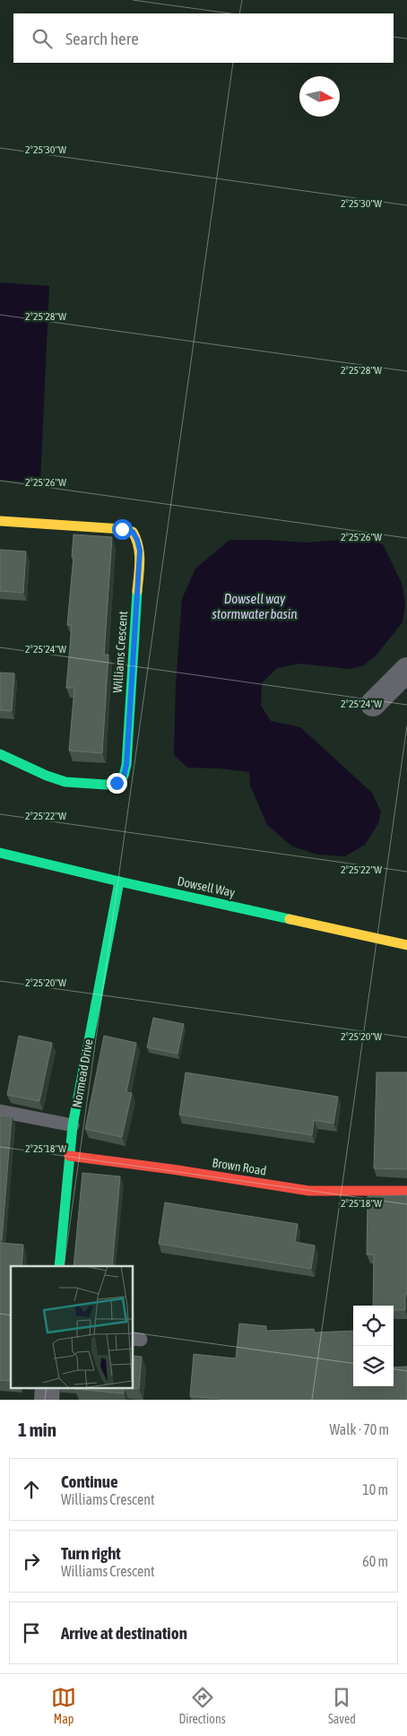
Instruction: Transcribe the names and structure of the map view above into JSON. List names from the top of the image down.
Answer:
{
  "streets": {
    "street": [
      "Williams Crescent",
      "Dowsell Way",
      "Normead Drive",
      "Brown Road"
    ]
  },
  "crossings": [
    ["Dowsell Way", "Normead Drive"],
    ["Normead Drive", "Brown Road"]
  ],
  "water": ["Dowsell way stormwater basin"],
  "north": "right",
  "page": {
    "search": "Search here",
    "heading": ["1 min", "Walk · 70 m"],
    "list": [
      ["Continue", "Williams Crescent", "10 m"],
      ["Turn right", "Williams Crescent", "60 m"],
      "Arrive at destination"
    ],
    "nav": ["Map", "Directions", "Saved"]
  },
  "coordinates": [
    "2°25'30\"W",
    "2°25'28\"W",
    "2°25'26\"W",
    "2°25'24\"W",
    "2°25'22\"W",
    "2°25'20\"W",
    "2°25'18\"W"
  ]
}
